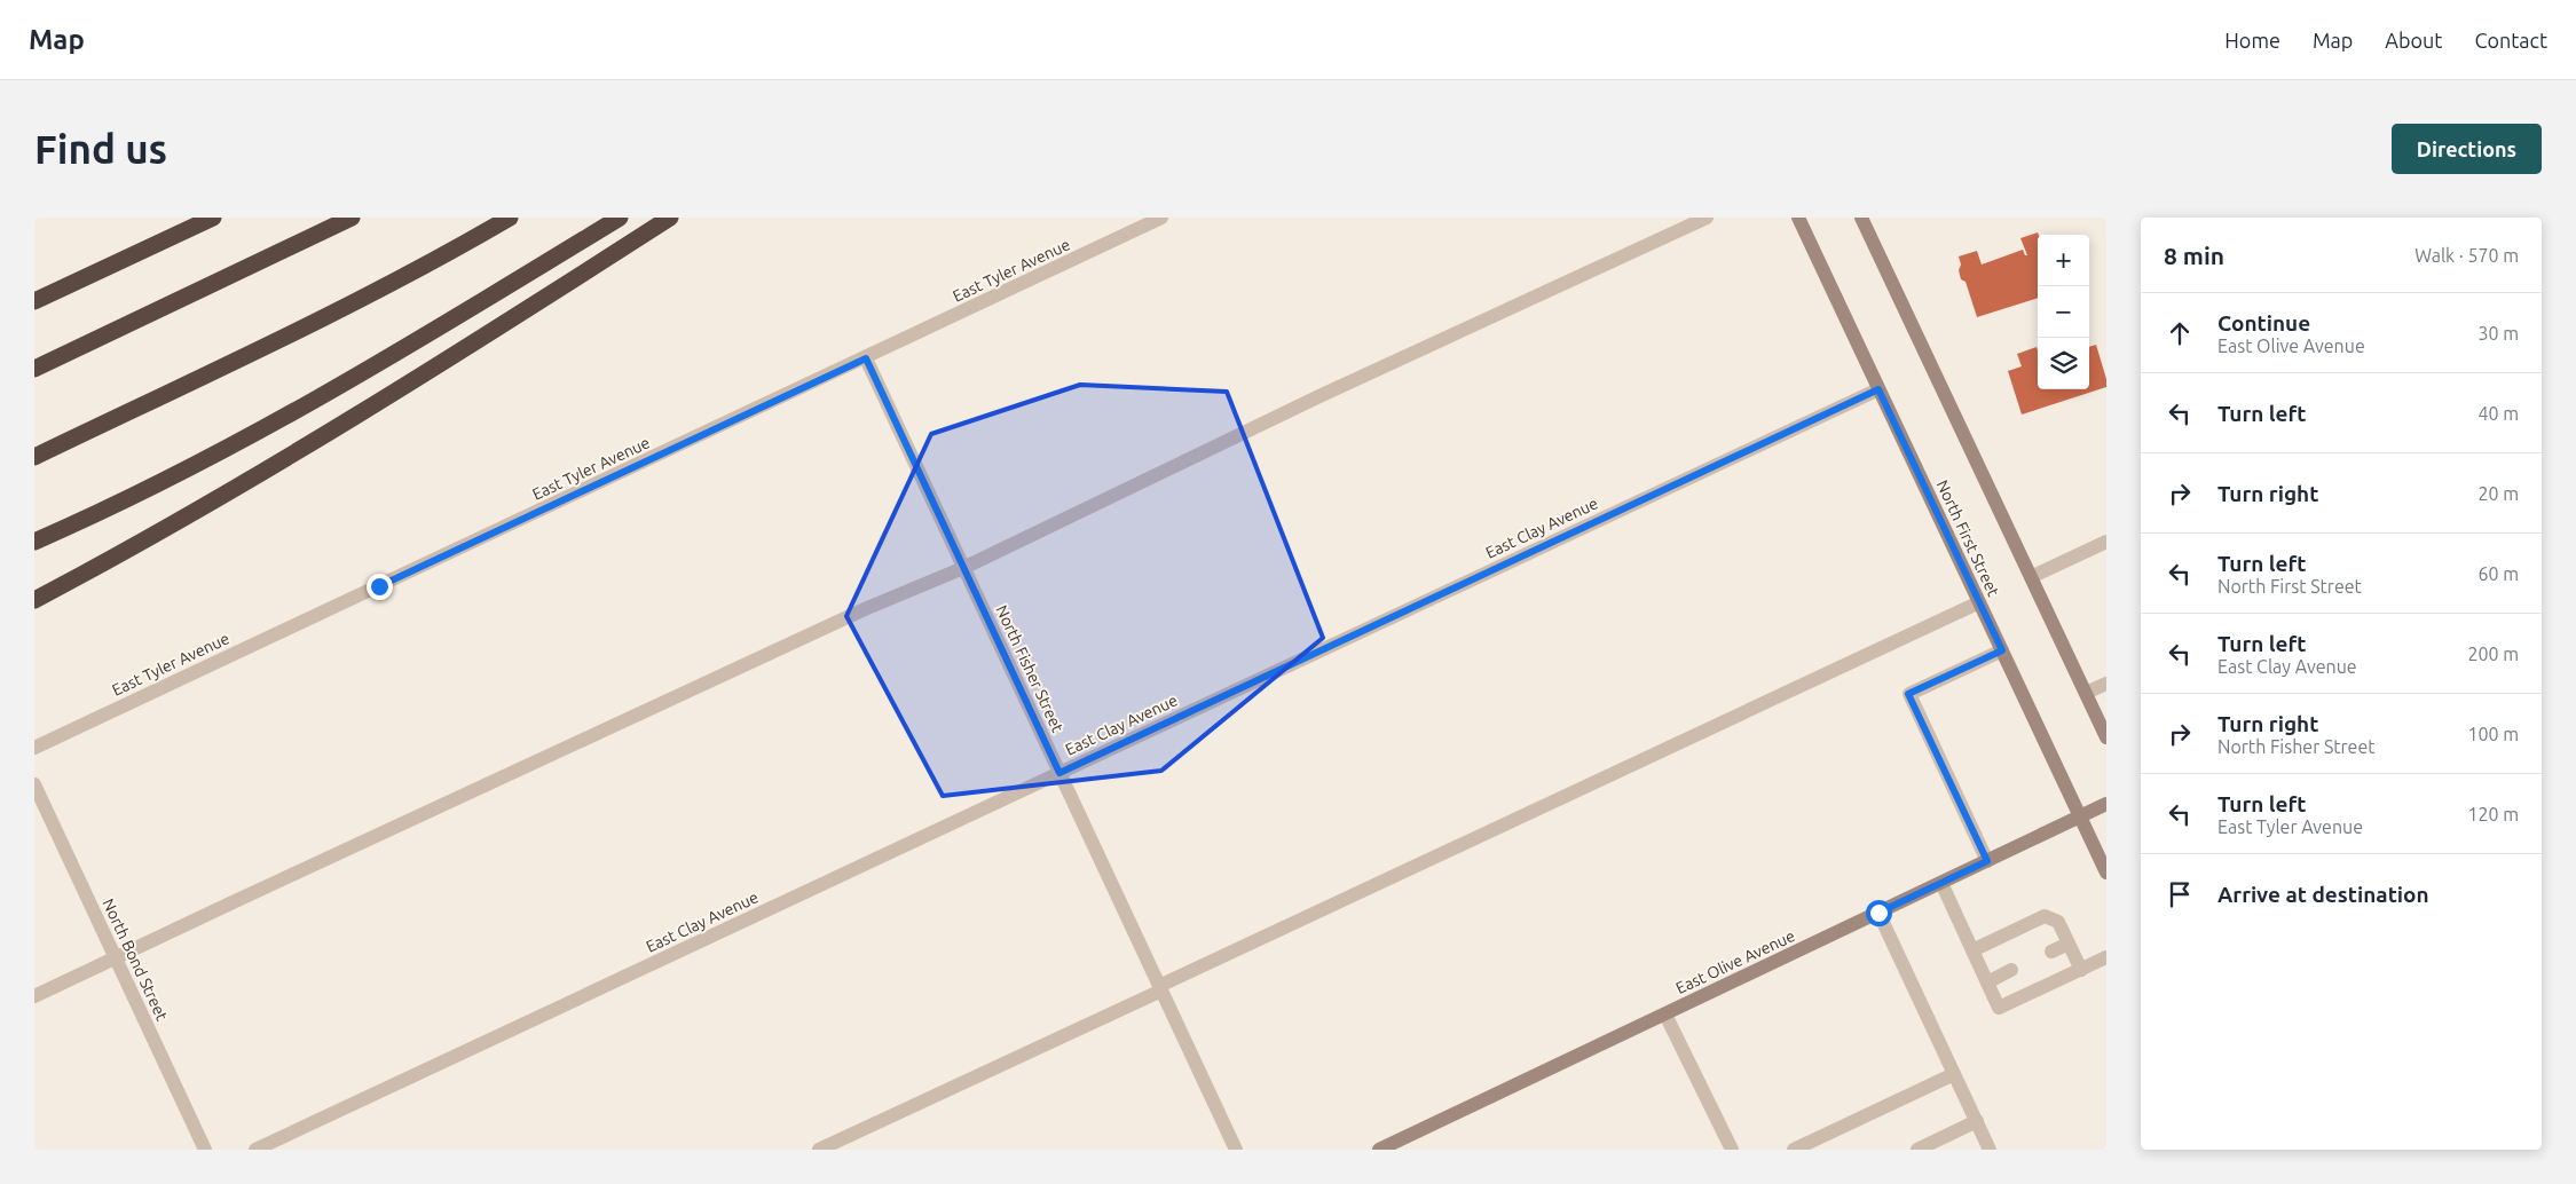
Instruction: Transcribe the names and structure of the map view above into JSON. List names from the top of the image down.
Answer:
{
  "streets": {
    "main road": ["North First Street", "East Olive Avenue"],
    "street": [
      "East Tyler Avenue",
      "East Clay Avenue",
      "North Fisher Street",
      "North Bond Street"
    ]
  },
  "crossings": [
    ["East Tyler Avenue", "North Fisher Street"],
    ["East Clay Avenue", "North First Street"],
    ["East Clay Avenue", "North Fisher Street"],
    ["North First Street", "East Olive Avenue"]
  ],
  "page": {
    "header": "Map",
    "nav": [
      "Home",
      "Map",
      "About",
      "Contact"
    ],
    "buttons": "Directions",
    "title": "Find us",
    "heading": ["8 min", "Walk · 570 m"],
    "map_buttons": ["+", "−"],
    "list": [
      ["Continue", "East Olive Avenue", "30 m"],
      ["Turn left", "40 m"],
      ["Turn right", "20 m"],
      ["Turn left", "North First Street", "60 m"],
      ["Turn left", "East Clay Avenue", "200 m"],
      ["Turn right", "North Fisher Street", "100 m"],
      ["Turn left", "East Tyler Avenue", "120 m"],
      "Arrive at destination"
    ]
  }
}
